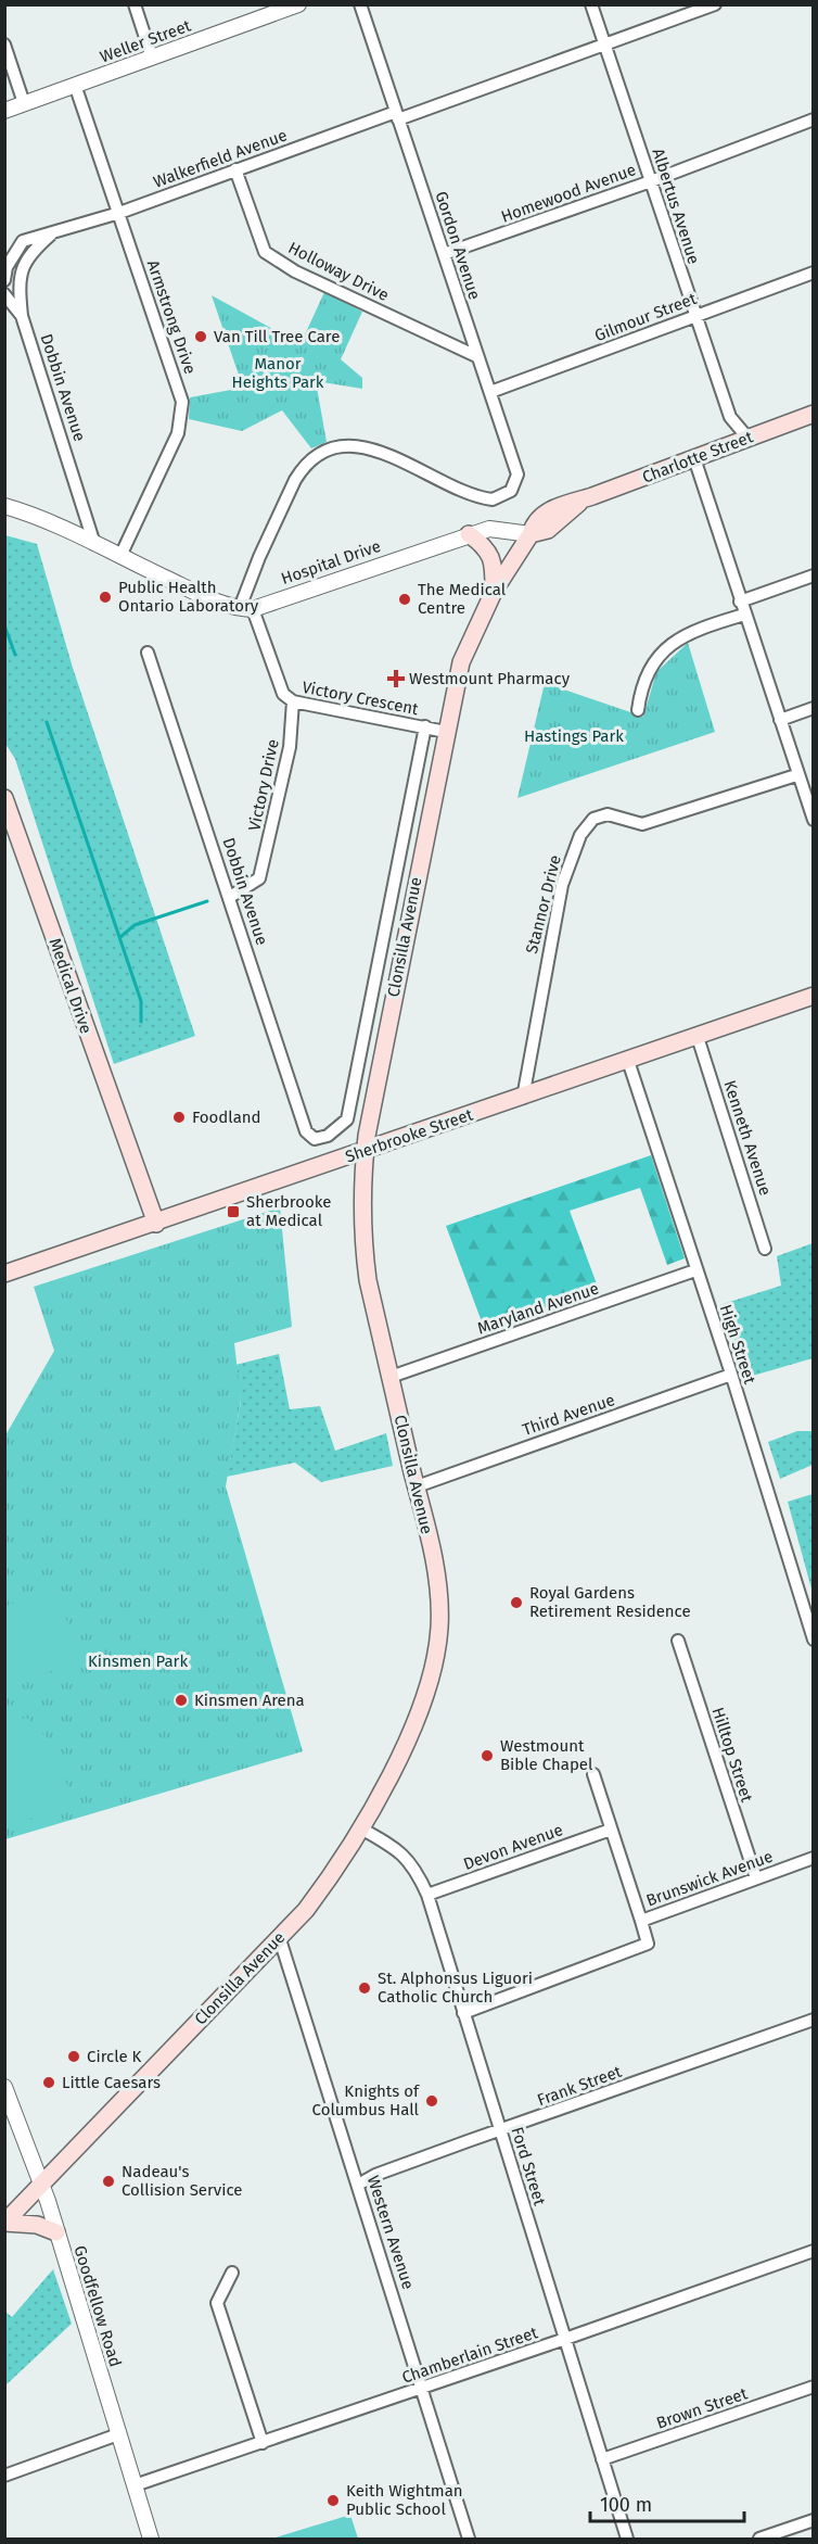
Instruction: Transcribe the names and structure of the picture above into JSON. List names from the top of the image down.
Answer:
{
  "streets": {
    "main road": [
      "Charlotte Street",
      "Clonsilla Avenue",
      "Medical Drive",
      "Sherbrooke Street"
    ],
    "street": [
      "Weller Street",
      "Walkerfield Avenue",
      "Homewood Avenue",
      "Albertus Avenue",
      "Gordon Avenue",
      "Holloway Drive",
      "Armstrong Drive",
      "Gilmour Street",
      "Dobbin Avenue",
      "Hospital Drive",
      "Victory Crescent",
      "Victory Drive",
      "Stannor Drive",
      "Kenneth Avenue",
      "Maryland Avenue",
      "High Street",
      "Third Avenue",
      "Hilltop Street",
      "Devon Avenue",
      "Brunswick Avenue",
      "Frank Street",
      "Ford Street",
      "Western Avenue",
      "Goodfellow Road",
      "Chamberlain Street",
      "Brown Street"
    ]
  },
  "crossings": [
    ["Weller Street", "Armstrong Drive"],
    ["Walkerfield Avenue", "Albertus Avenue"],
    ["Walkerfield Avenue", "Gordon Avenue"],
    ["Walkerfield Avenue", "Holloway Drive"],
    ["Walkerfield Avenue", "Armstrong Drive"],
    ["Walkerfield Avenue", "Dobbin Avenue"],
    ["Homewood Avenue", "Albertus Avenue"],
    ["Homewood Avenue", "Gordon Avenue"],
    ["Albertus Avenue", "Gilmour Street"],
    ["Albertus Avenue", "Charlotte Street"],
    ["Gordon Avenue", "Holloway Drive"],
    ["Gordon Avenue", "Gilmour Street"],
    ["Gordon Avenue", "Hospital Drive"],
    ["Gordon Avenue", "Victory Crescent"],
    ["Dobbin Avenue", "Victory Drive"],
    ["Dobbin Avenue", "Clonsilla Avenue"],
    ["Charlotte Street", "Hospital Drive"],
    ["Charlotte Street", "Clonsilla Avenue"],
    ["Hospital Drive", "Victory Crescent"],
    ["Victory Crescent", "Victory Drive"],
    ["Victory Crescent", "Clonsilla Avenue"],
    ["Stannor Drive", "Sherbrooke Street"],
    ["Clonsilla Avenue", "Sherbrooke Street"],
    ["Clonsilla Avenue", "Maryland Avenue"],
    ["Clonsilla Avenue", "Third Avenue"],
    ["Clonsilla Avenue", "Ford Street"],
    ["Clonsilla Avenue", "Western Avenue"],
    ["Clonsilla Avenue", "Goodfellow Road"],
    ["Medical Drive", "Sherbrooke Street"],
    ["Sherbrooke Street", "Kenneth Avenue"],
    ["Sherbrooke Street", "High Street"],
    ["Maryland Avenue", "High Street"],
    ["High Street", "Third Avenue"],
    ["Hilltop Street", "Brunswick Avenue"],
    ["Devon Avenue", "Ford Street"],
    ["Brunswick Avenue", "Ford Street"],
    ["Frank Street", "Ford Street"],
    ["Frank Street", "Western Avenue"],
    ["Ford Street", "Chamberlain Street"],
    ["Ford Street", "Brown Street"],
    ["Western Avenue", "Chamberlain Street"],
    ["Goodfellow Road", "Chamberlain Street"]
  ],
  "parks": ["Manor Heights Park", "Hastings Park", "Kinsmen Park"],
  "places": {
    "other": [
      "Van Till Tree Care",
      "Public Health Ontario Laboratory",
      "The Medical Centre",
      "Foodland",
      "Royal Gardens Retirement Residence",
      "Kinsmen Arena",
      "Westmount Bible Chapel",
      "St. Alphonsus Liguori Catholic Church",
      "Circle K",
      "Little Caesars",
      "Knights of Columbus Hall",
      "Nadeau's Collision Service",
      "Keith Wightman Public School"
    ],
    "health": ["Westmount Pharmacy"],
    "transit": ["Sherbrooke at Medical"]
  },
  "scale_bar": "100 m"
}
